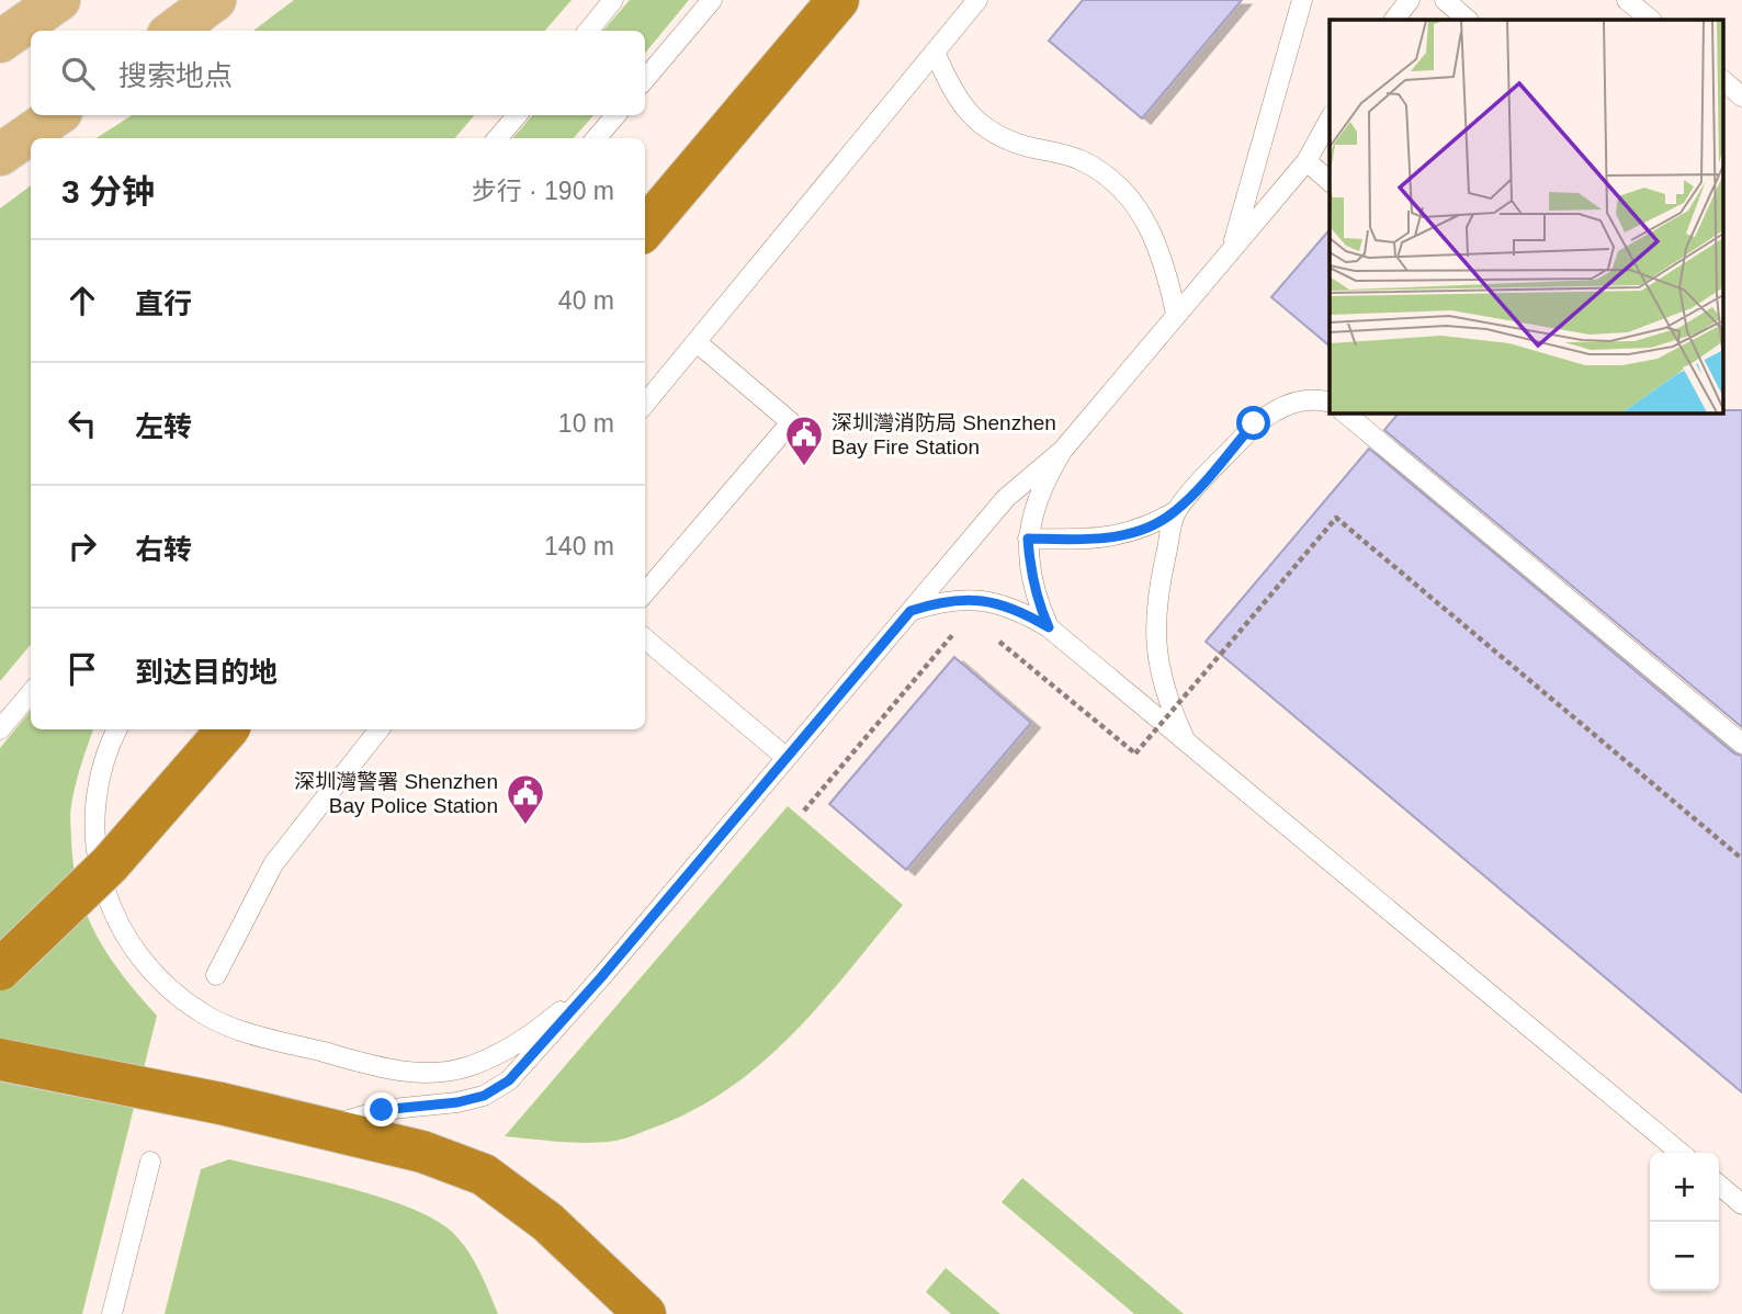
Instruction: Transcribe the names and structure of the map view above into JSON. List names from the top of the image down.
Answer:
{
  "places": {
    "public building": ["深圳灣消防局 Shenzhen Bay Fire Station", "深圳灣警署 Shenzhen Bay Police Station"]
  },
  "page": {
    "search": "搜索地点",
    "heading": ["3 分钟", "步行 · 190 m"],
    "list": [
      ["直行", "40 m"],
      ["左转", "10 m"],
      ["右转", "140 m"],
      "到达目的地"
    ],
    "map_buttons": ["+", "−"]
  }
}
